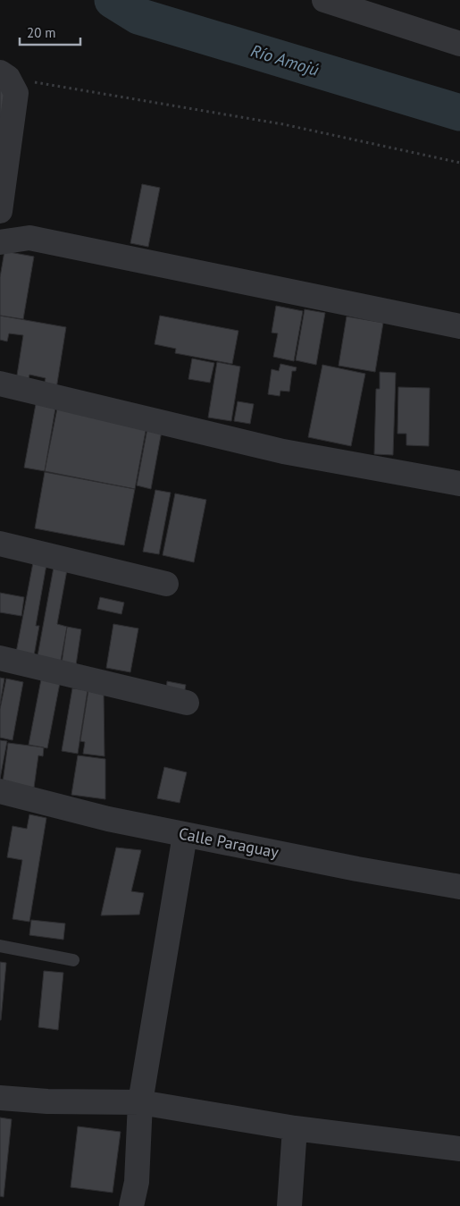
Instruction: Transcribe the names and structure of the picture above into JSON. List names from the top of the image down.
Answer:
{
  "streets": {
    "street": ["Calle Paraguay"]
  },
  "water": ["Río Amojú"],
  "scale_bar": "20 m"
}
